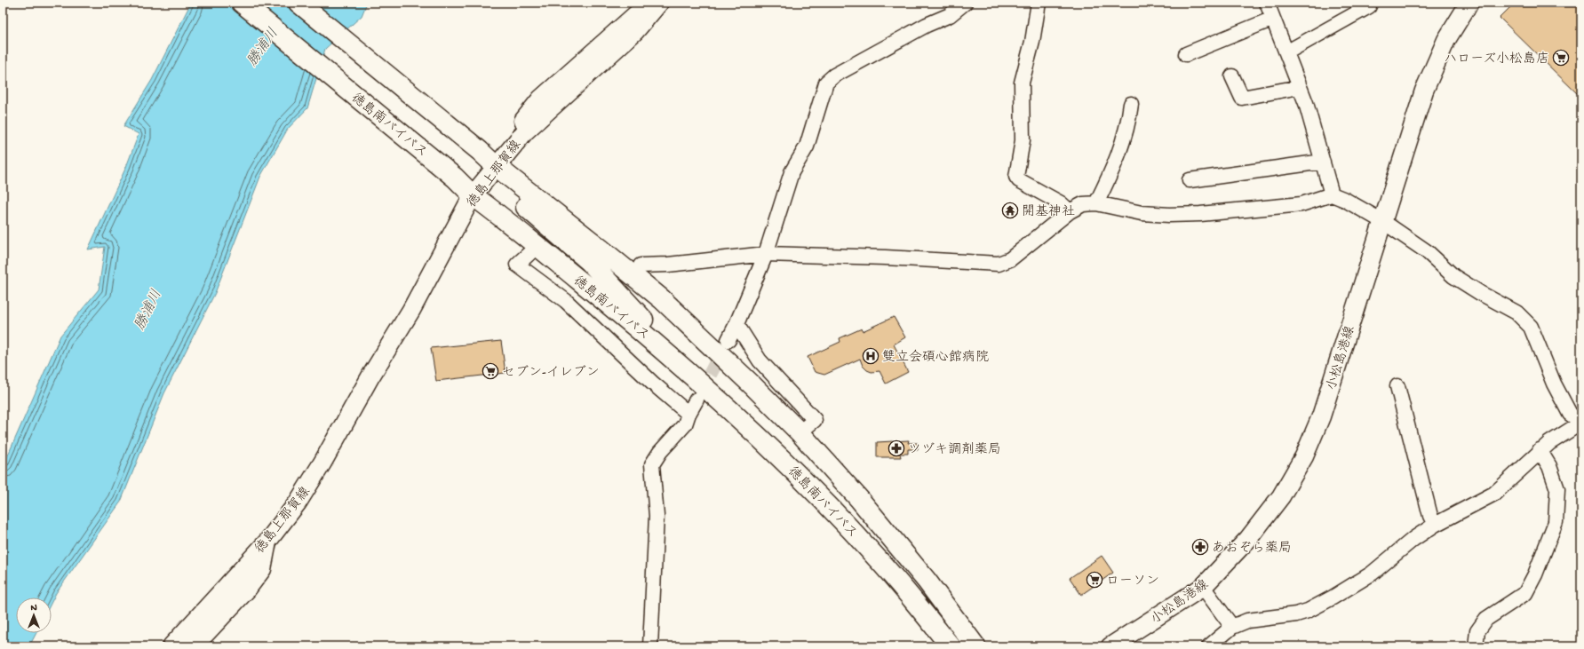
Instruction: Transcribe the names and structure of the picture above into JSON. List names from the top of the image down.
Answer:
{
  "streets": {
    "highway": ["徳島南バイパス"],
    "main road": ["徳島上那賀線", "小松島港線"]
  },
  "crossings": [
    ["徳島南バイパス", "徳島上那賀線"]
  ],
  "water": ["勝浦川"],
  "places": {
    "supermarket": ["ハローズ小松島店", "セブン-イレブン", "ローソン"],
    "temple": ["開基神社"],
    "hospital": ["雙立会碩心館病院"],
    "pharmacy": ["ツヅキ調剤薬局", "あおぞら薬局"]
  },
  "north": "top"
}
